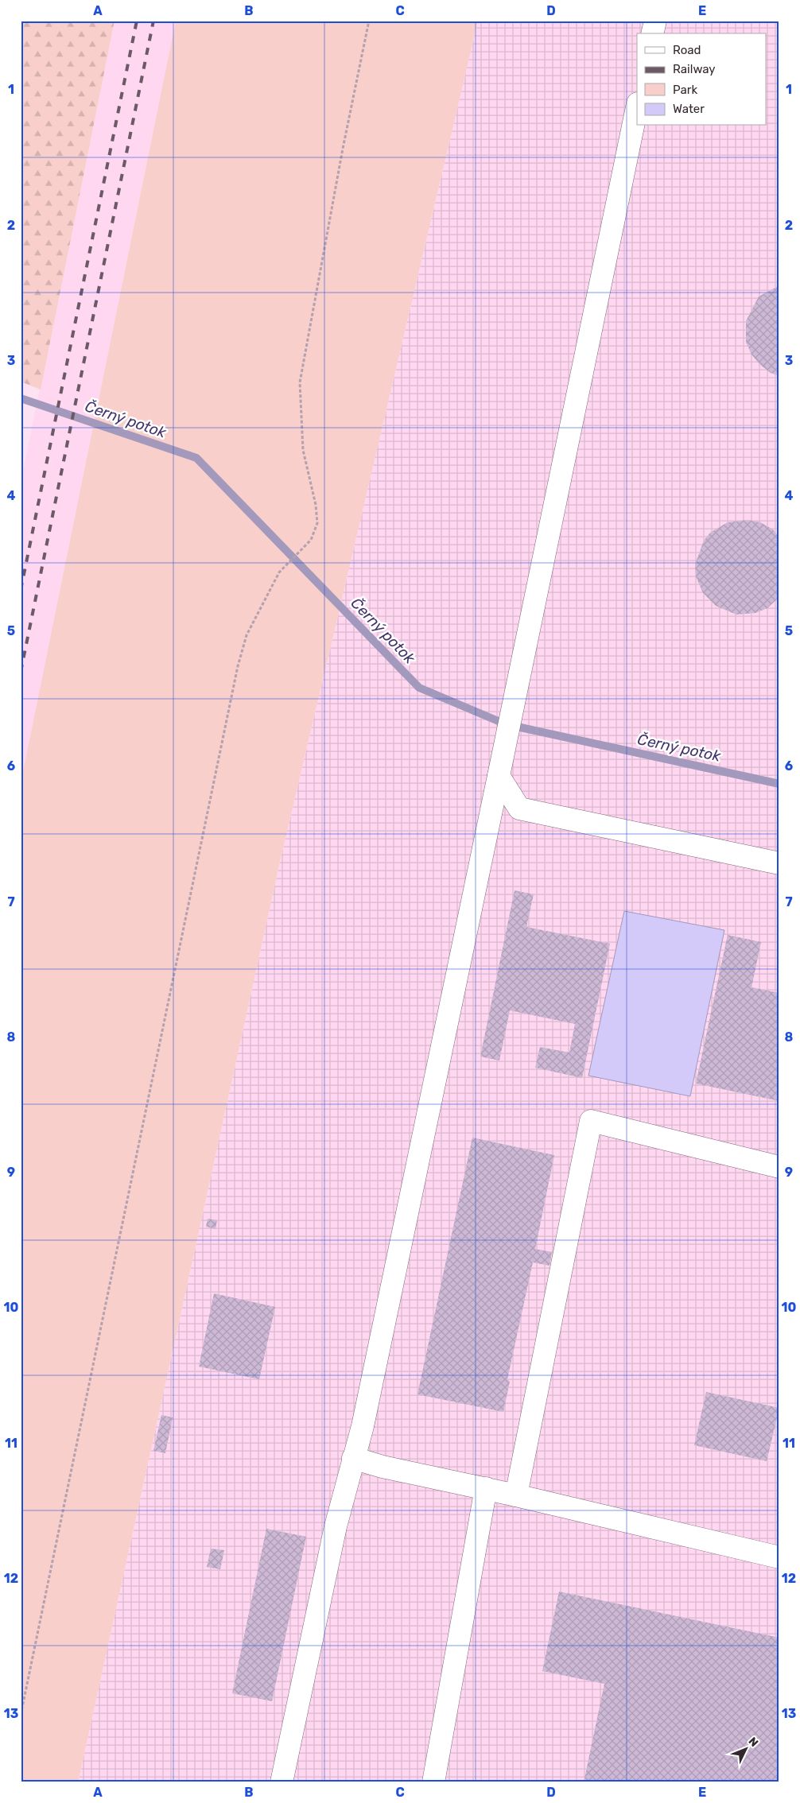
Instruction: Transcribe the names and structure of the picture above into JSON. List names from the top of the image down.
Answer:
{
  "water": ["Černý potok"],
  "legend": [
    "Road",
    "Railway",
    "Park",
    "Water"
  ],
  "north": "top right",
  "grid": {
    "columns": [
      "A",
      "B",
      "C",
      "D",
      "E"
    ],
    "rows": [
      "1",
      "2",
      "3",
      "4",
      "5",
      "6",
      "7",
      "8",
      "9",
      "10",
      "11",
      "12",
      "13"
    ]
  }
}
